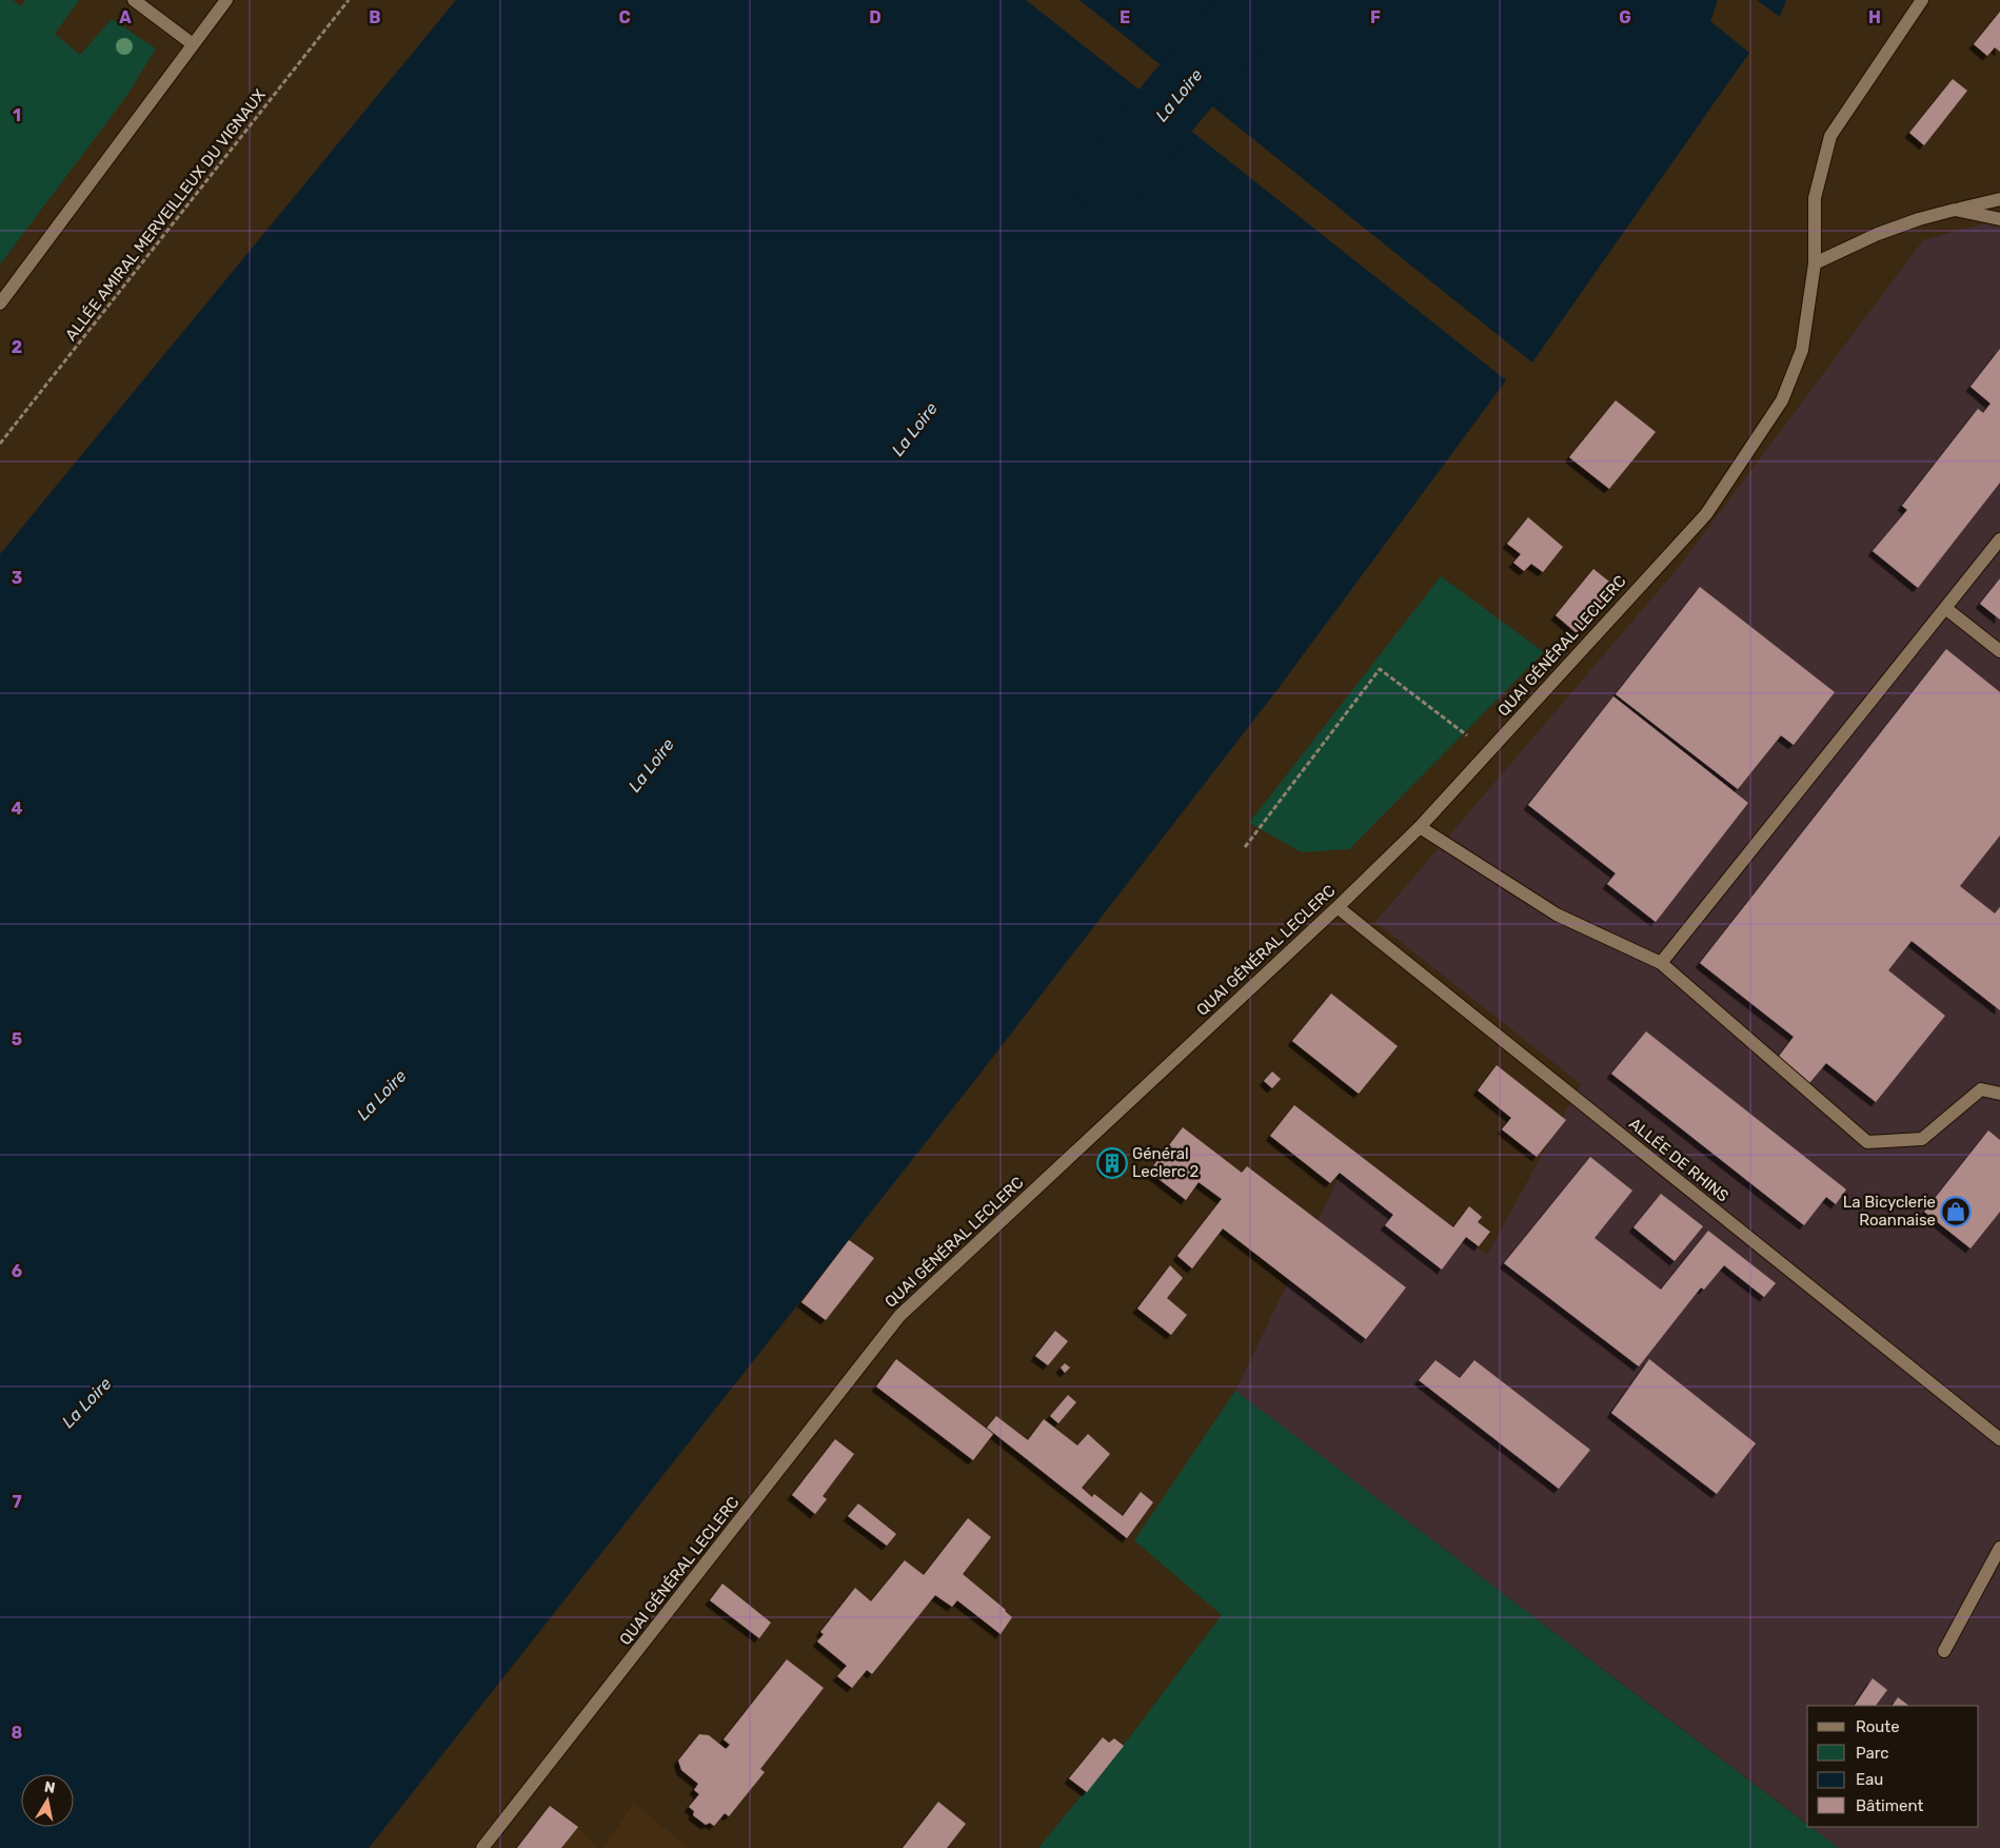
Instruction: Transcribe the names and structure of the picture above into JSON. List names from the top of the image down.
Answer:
{
  "streets": {
    "street": ["QUAI GÉNÉRAL LECLERC", "ALLÉE DE RHINS"],
    "path": ["ALLÉE AMIRAL MERVEILLEUX DU VIGNAUX"]
  },
  "crossings": [
    ["QUAI GÉNÉRAL LECLERC", "ALLÉE DE RHINS"]
  ],
  "water": ["La Loire"],
  "places": {
    "building": ["Général Leclerc 2"],
    "shop": ["La Bicyclerie Roannaise"]
  },
  "legend": [
    "Route",
    "Parc",
    "Eau",
    "Bâtiment"
  ],
  "north": "top",
  "grid": {
    "columns": [
      "A",
      "B",
      "C",
      "D",
      "E",
      "F",
      "G",
      "H"
    ],
    "rows": [
      "1",
      "2",
      "3",
      "4",
      "5",
      "6",
      "7",
      "8"
    ]
  }
}
